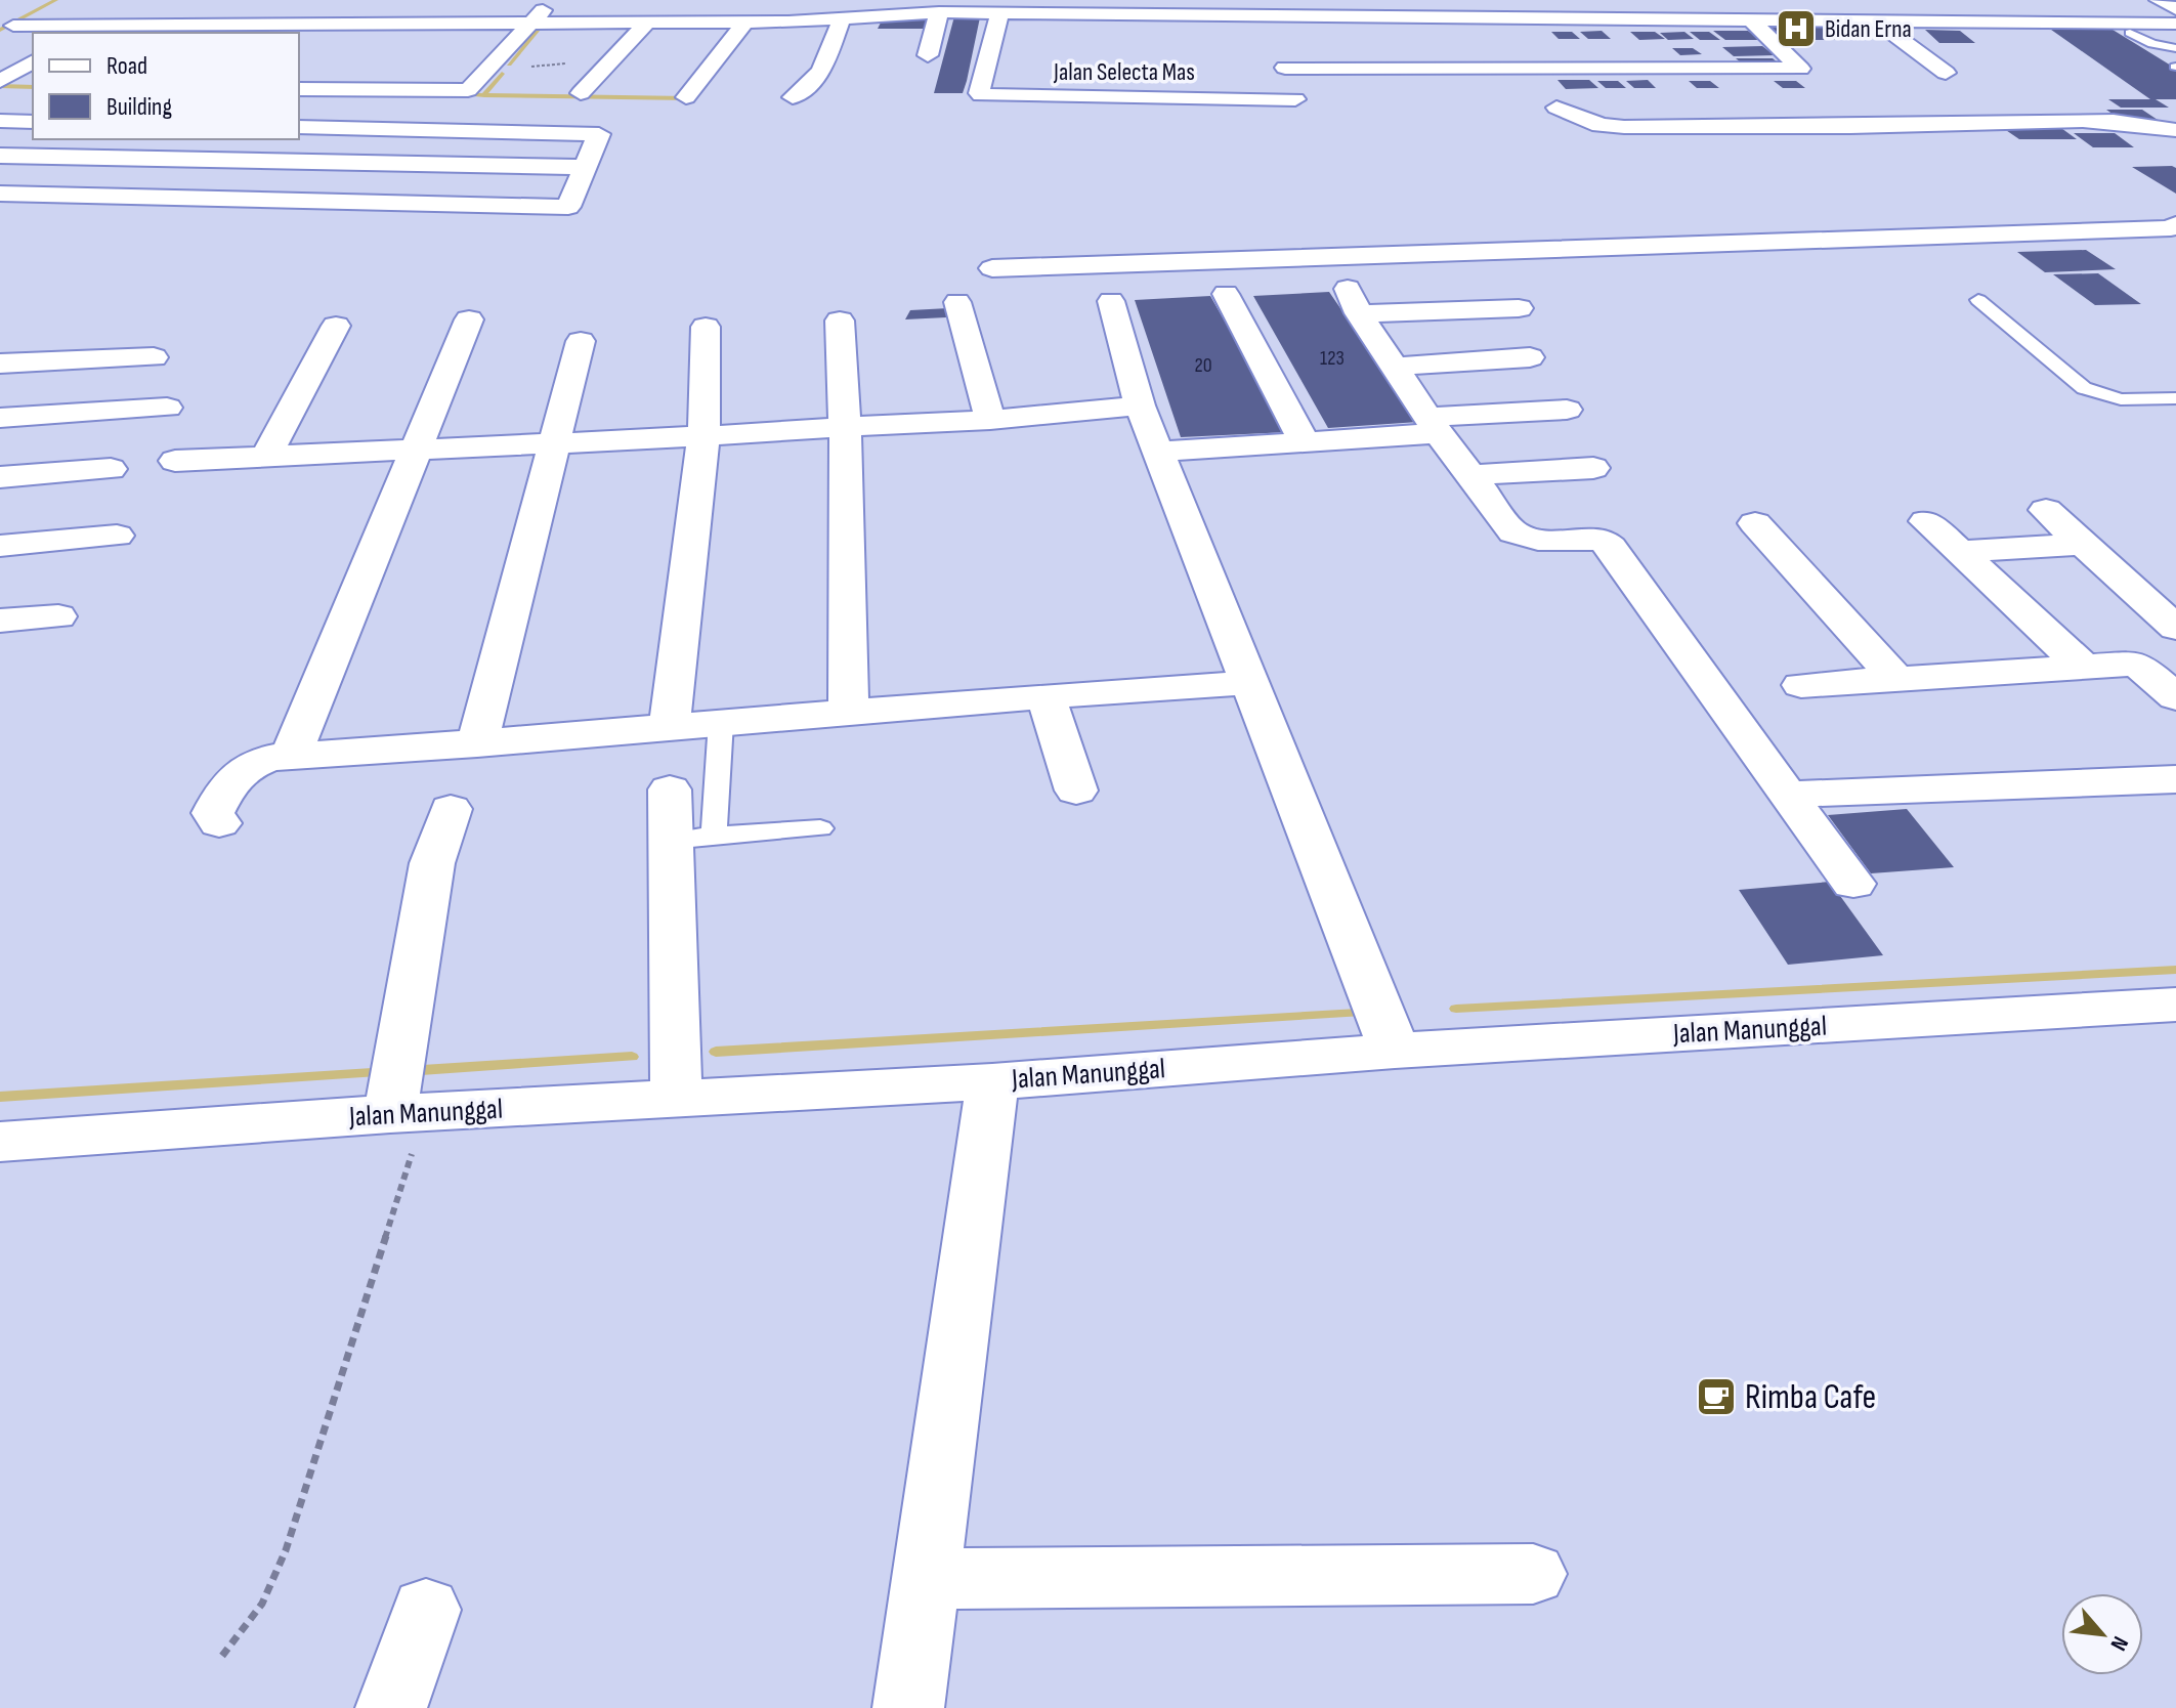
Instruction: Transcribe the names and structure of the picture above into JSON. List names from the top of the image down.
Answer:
{
  "streets": {
    "main road": ["Jalan Selecta Mas", "Jalan Manunggal"]
  },
  "places": {
    "hospital": ["Bidan Erna"],
    "cafe": ["Rimba Cafe"]
  },
  "house_numbers": ["123", "20"],
  "legend": ["Road", "Building"],
  "north": "bottom right"
}
